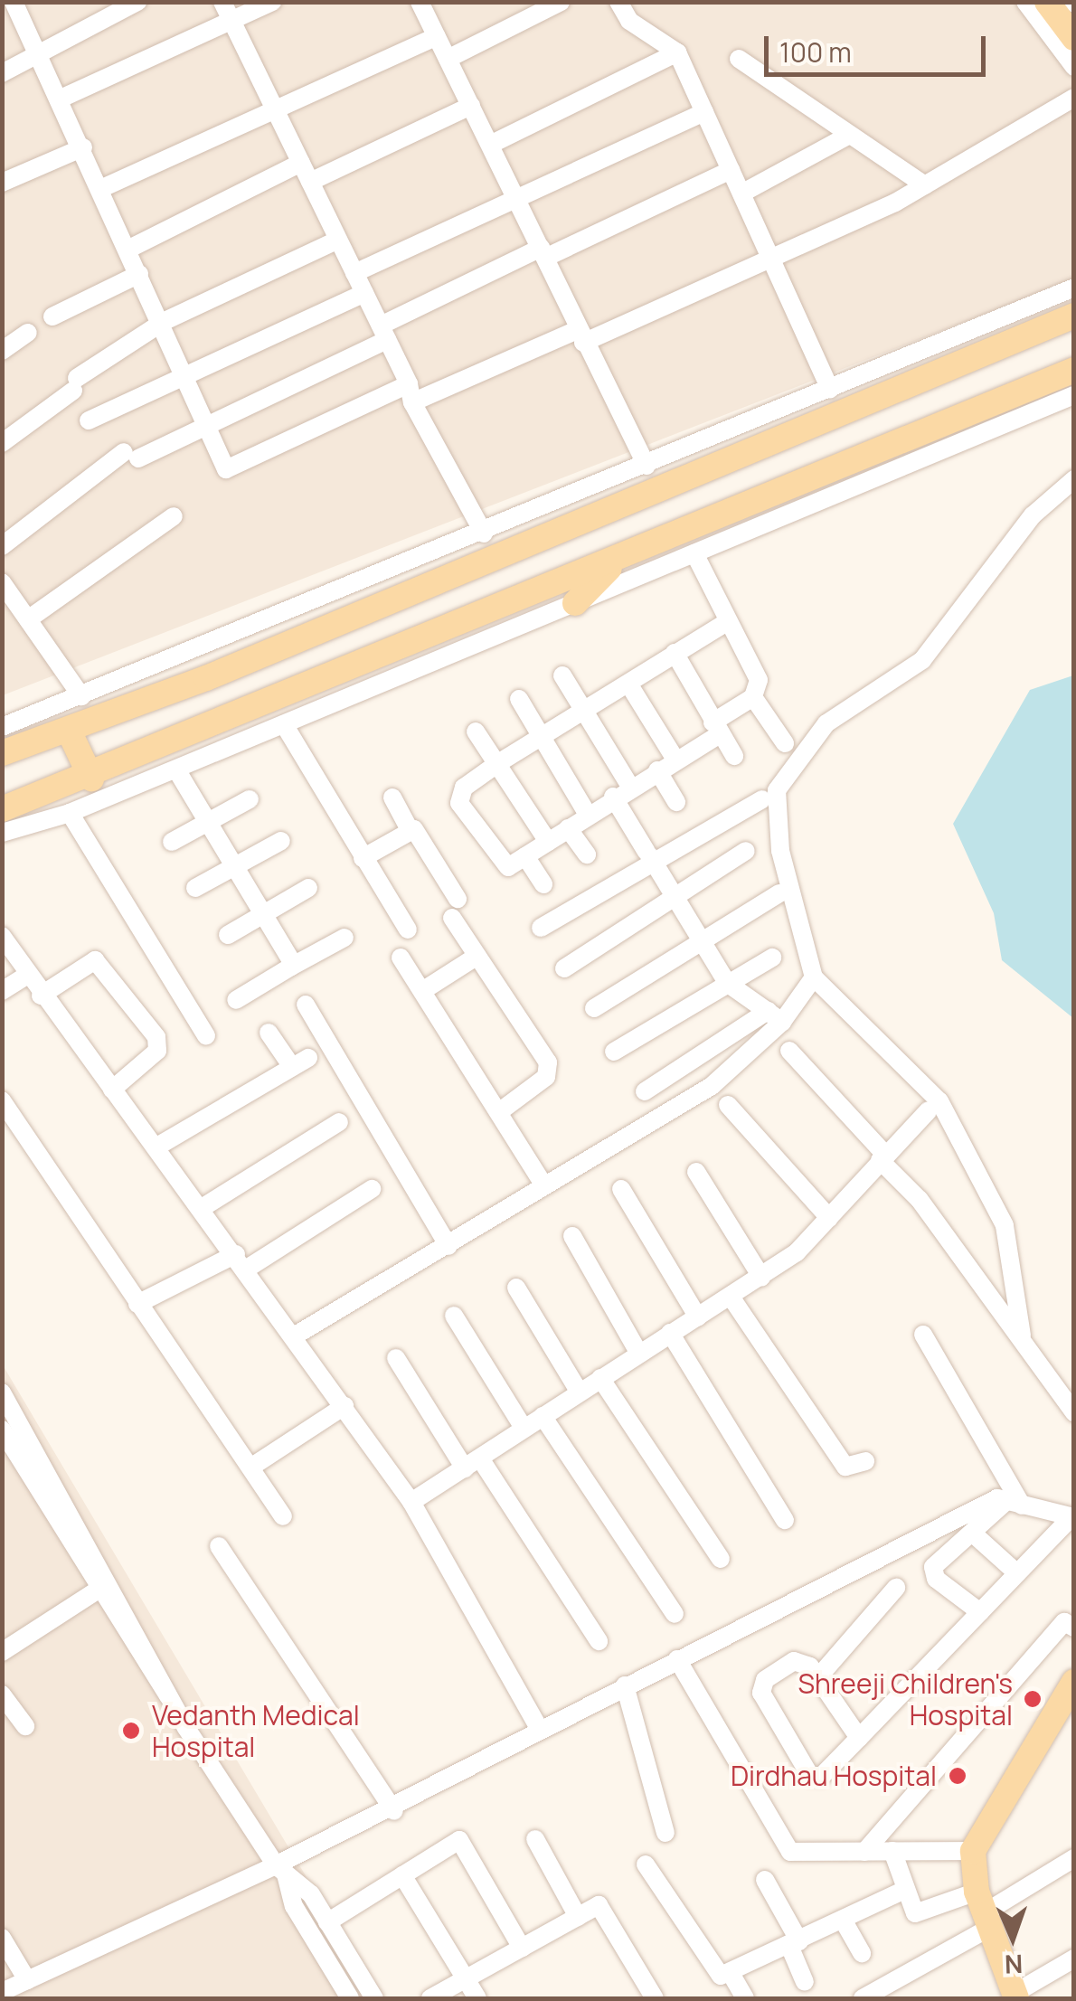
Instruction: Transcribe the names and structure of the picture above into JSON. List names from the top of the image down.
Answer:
{
  "places": ["Shreeji Children's Hospital", "Vedanth Medical Hospital", "Dirdhau Hospital"],
  "scale_bar": "100 m",
  "north": "bottom"
}
